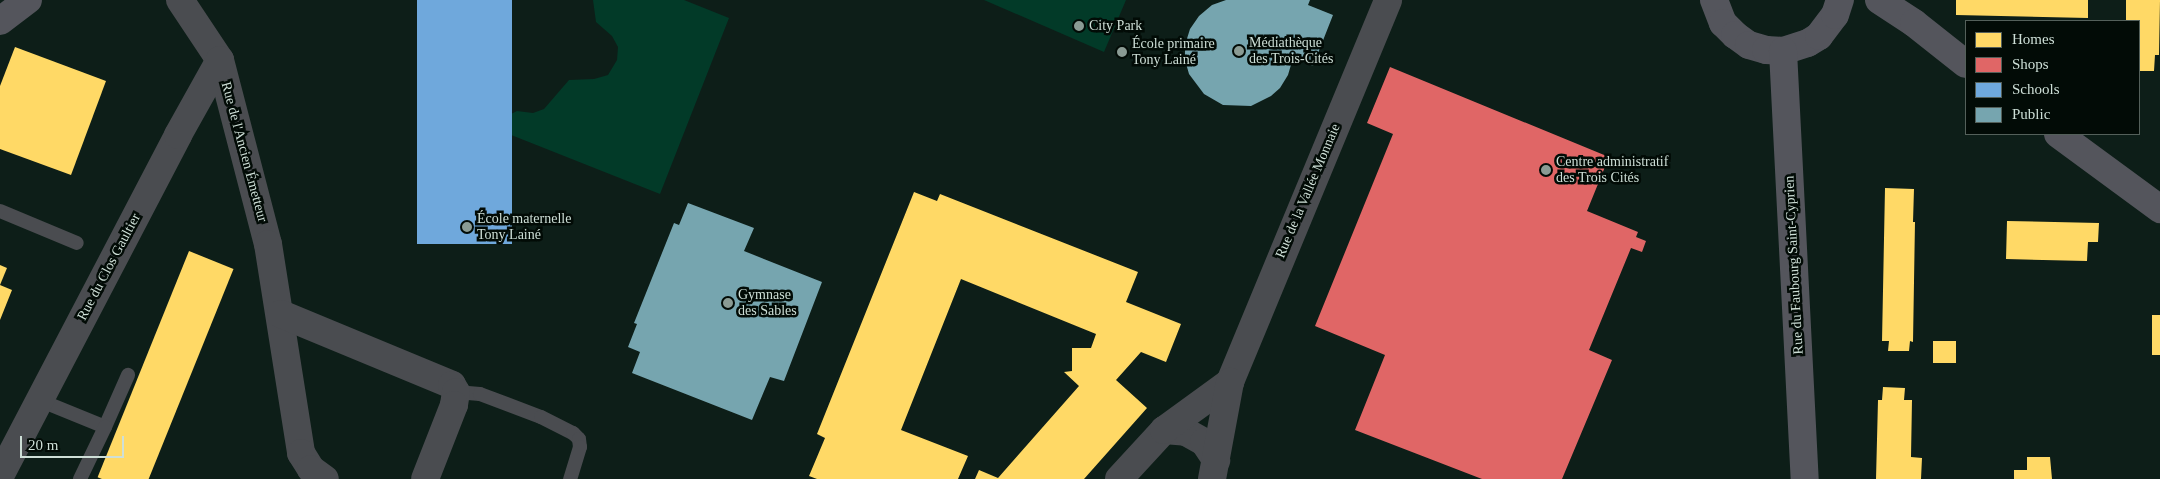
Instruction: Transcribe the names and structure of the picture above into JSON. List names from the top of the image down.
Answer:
{
  "streets": {
    "street": [
      "Rue de l'Ancien Émetteur",
      "Rue de la Vallée Monnaie",
      "Rue du Faubourg Saint-Cyprien",
      "Rue du Clos Gaultier"
    ]
  },
  "crossings": [
    ["Rue de l'Ancien Émetteur", "Rue du Clos Gaultier"]
  ],
  "places": [
    "City Park",
    "Médiathèque des Trois-Cités",
    "École primaire Tony Lainé",
    "Centre administratif des Trois Cités",
    "École maternelle Tony Lainé",
    "Gymnase des Sables"
  ],
  "legend": [
    "Homes",
    "Shops",
    "Schools",
    "Public"
  ],
  "scale_bar": "20 m"
}
